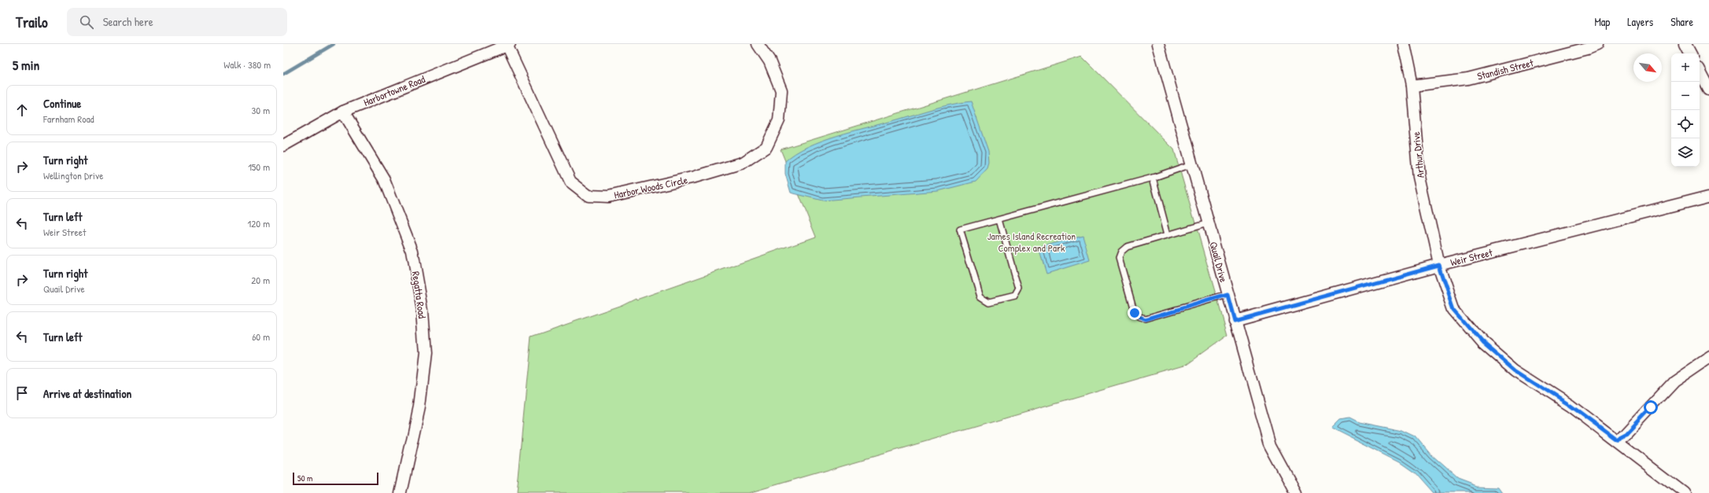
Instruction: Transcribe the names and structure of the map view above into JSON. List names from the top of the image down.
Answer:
{
  "streets": {
    "street": [
      "Standish Street",
      "Harbortowne Road",
      "Arthur Drive",
      "Harbor Woods Circle",
      "Weir Street",
      "Quail Drive",
      "Regatta Road"
    ]
  },
  "crossings": [
    ["Standish Street", "Arthur Drive"],
    ["Harbortowne Road", "Harbor Woods Circle"],
    ["Harbortowne Road", "Regatta Road"],
    ["Arthur Drive", "Weir Street"],
    ["Weir Street", "Quail Drive"]
  ],
  "parks": ["James Island Recreation Complex and Park"],
  "scale_bar": "50 m",
  "north": "bottom right",
  "page": {
    "header": "Trailo",
    "search": "Search here",
    "nav": ["Map", "Layers", "Share"],
    "heading": ["5 min", "Walk · 380 m"],
    "map_buttons": ["+", "−"],
    "list": [
      ["Continue", "Farnham Road", "30 m"],
      ["Turn right", "Wellington Drive", "150 m"],
      ["Turn left", "Weir Street", "120 m"],
      ["Turn right", "Quail Drive", "20 m"],
      ["Turn left", "60 m"],
      "Arrive at destination"
    ],
    "scale": "50 m"
  }
}
